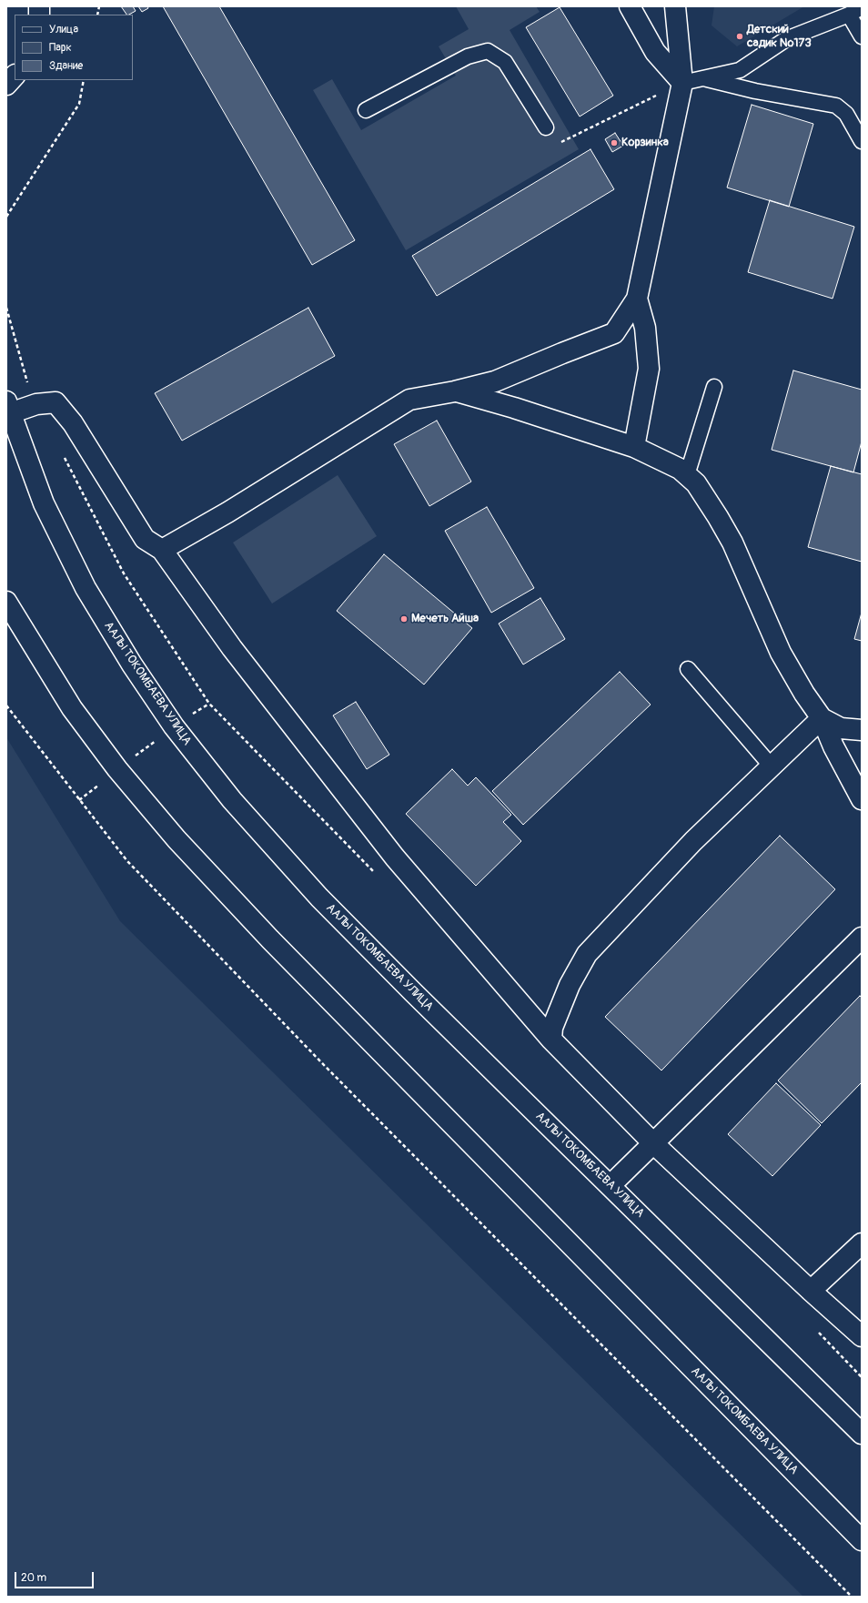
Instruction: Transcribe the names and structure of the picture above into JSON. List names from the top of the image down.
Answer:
{
  "streets": {
    "street": ["ААЛЫ ТОКОМБАЕВА УЛИЦА"]
  },
  "places": ["Детский садик №173", "Корзинка", "Мечеть Айша"],
  "legend": ["Улица", "Парк", "Здание"],
  "scale_bar": "20 m"
}
